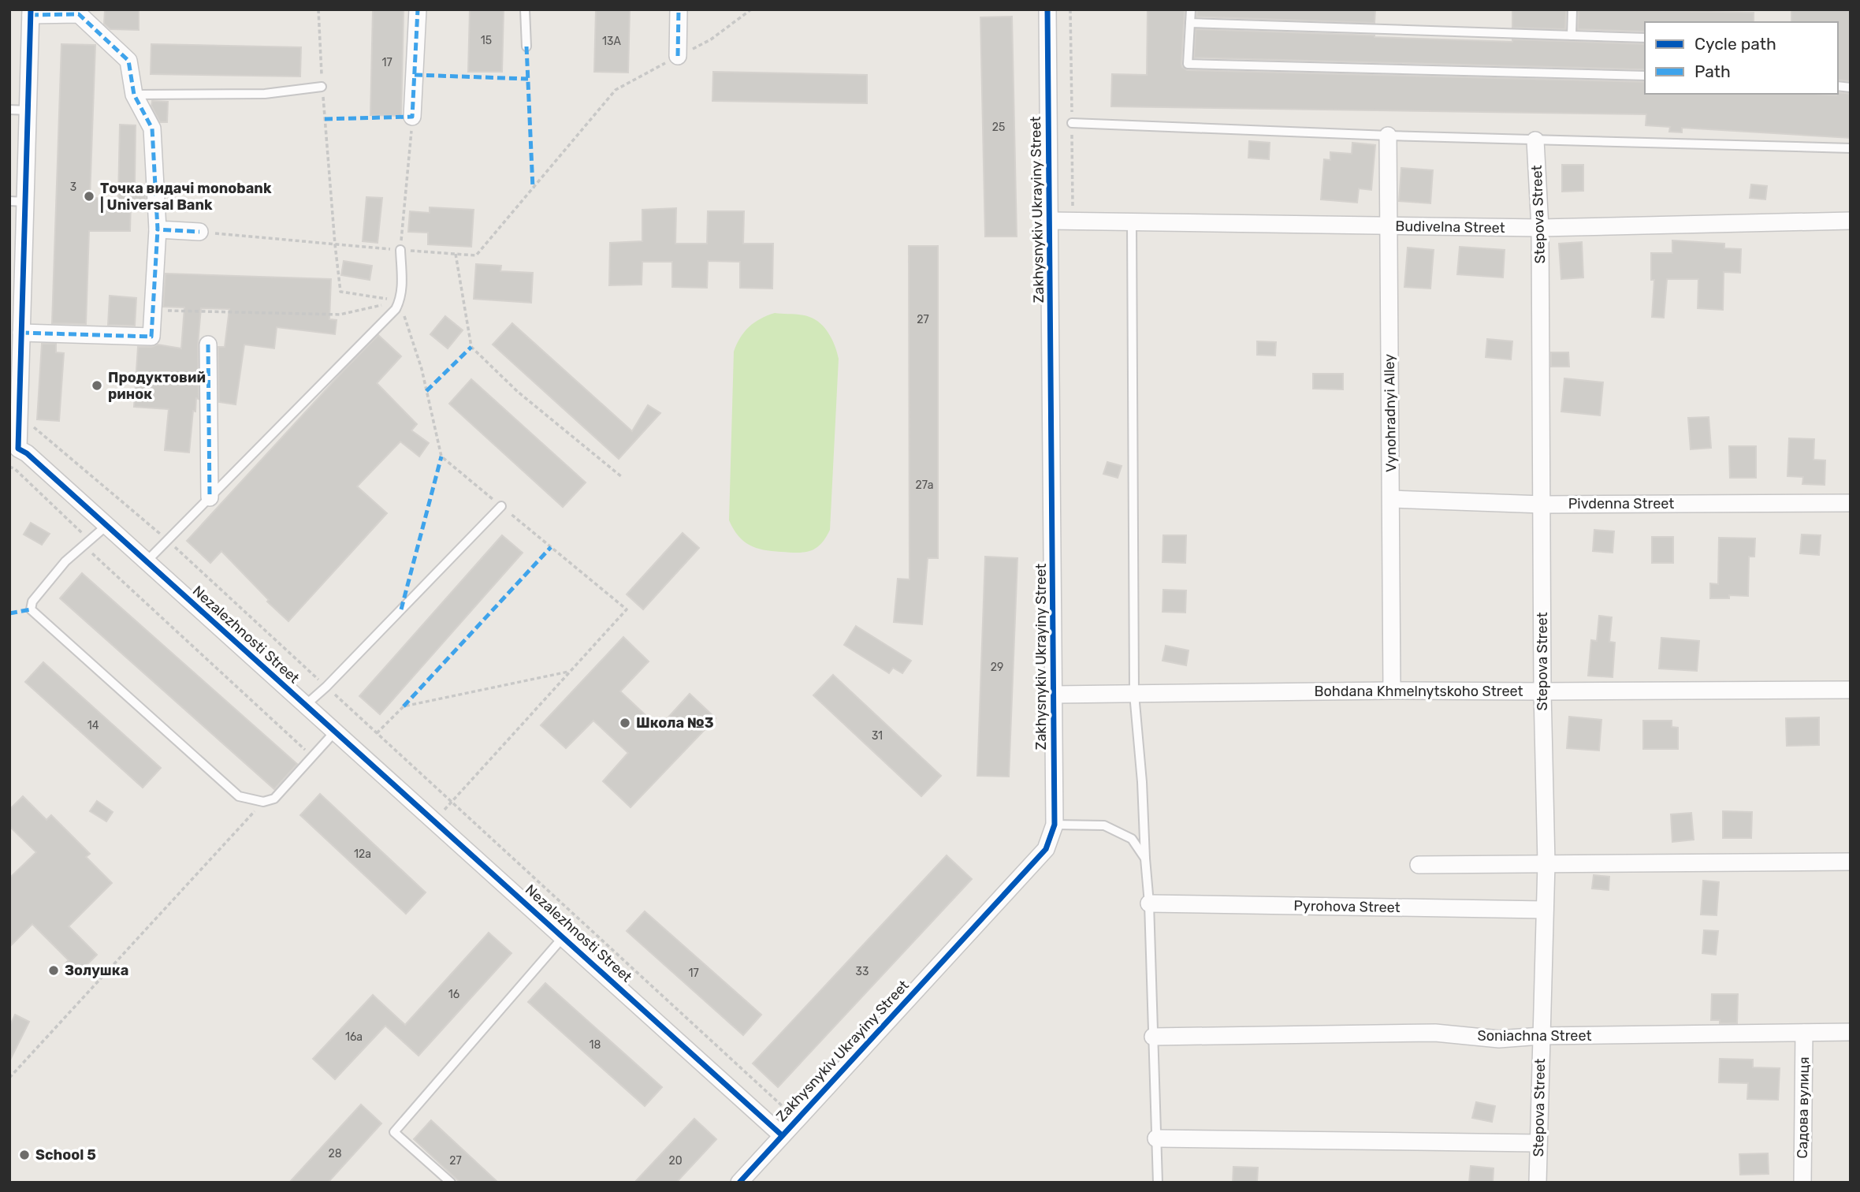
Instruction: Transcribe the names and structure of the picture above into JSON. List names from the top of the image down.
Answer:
{
  "streets": {
    "street": [
      "Zakhysnykiv Ukrayiny Street",
      "Stepova Street",
      "Budivelna Street",
      "Vynohradnyi Alley",
      "Pivdenna Street",
      "Nezalezhnosti Street",
      "Bohdana Khmelnytskoho Street",
      "Pyrohova Street",
      "Soniachna Street",
      "Садова вулиця"
    ]
  },
  "crossings": [
    ["Zakhysnykiv Ukrayiny Street", "Budivelna Street"],
    ["Zakhysnykiv Ukrayiny Street", "Nezalezhnosti Street"],
    ["Zakhysnykiv Ukrayiny Street", "Bohdana Khmelnytskoho Street"],
    ["Stepova Street", "Budivelna Street"],
    ["Stepova Street", "Pivdenna Street"],
    ["Stepova Street", "Bohdana Khmelnytskoho Street"],
    ["Stepova Street", "Pyrohova Street"],
    ["Stepova Street", "Soniachna Street"],
    ["Budivelna Street", "Vynohradnyi Alley"],
    ["Vynohradnyi Alley", "Pivdenna Street"],
    ["Vynohradnyi Alley", "Bohdana Khmelnytskoho Street"],
    ["Soniachna Street", "Садова вулиця"]
  ],
  "places": [
    "Точка видачі monobank | Universal Bank",
    "Продуктовий ринок",
    "Школа №3",
    "Золушка",
    "School 5"
  ],
  "house_numbers": [
    "15",
    "13А",
    "17",
    "25",
    "3",
    "27",
    "27а",
    "29",
    "14",
    "31",
    "12а",
    "33",
    "17",
    "16",
    "16а",
    "18",
    "28",
    "27",
    "20"
  ],
  "legend": ["Cycle path", "Path"]
}
